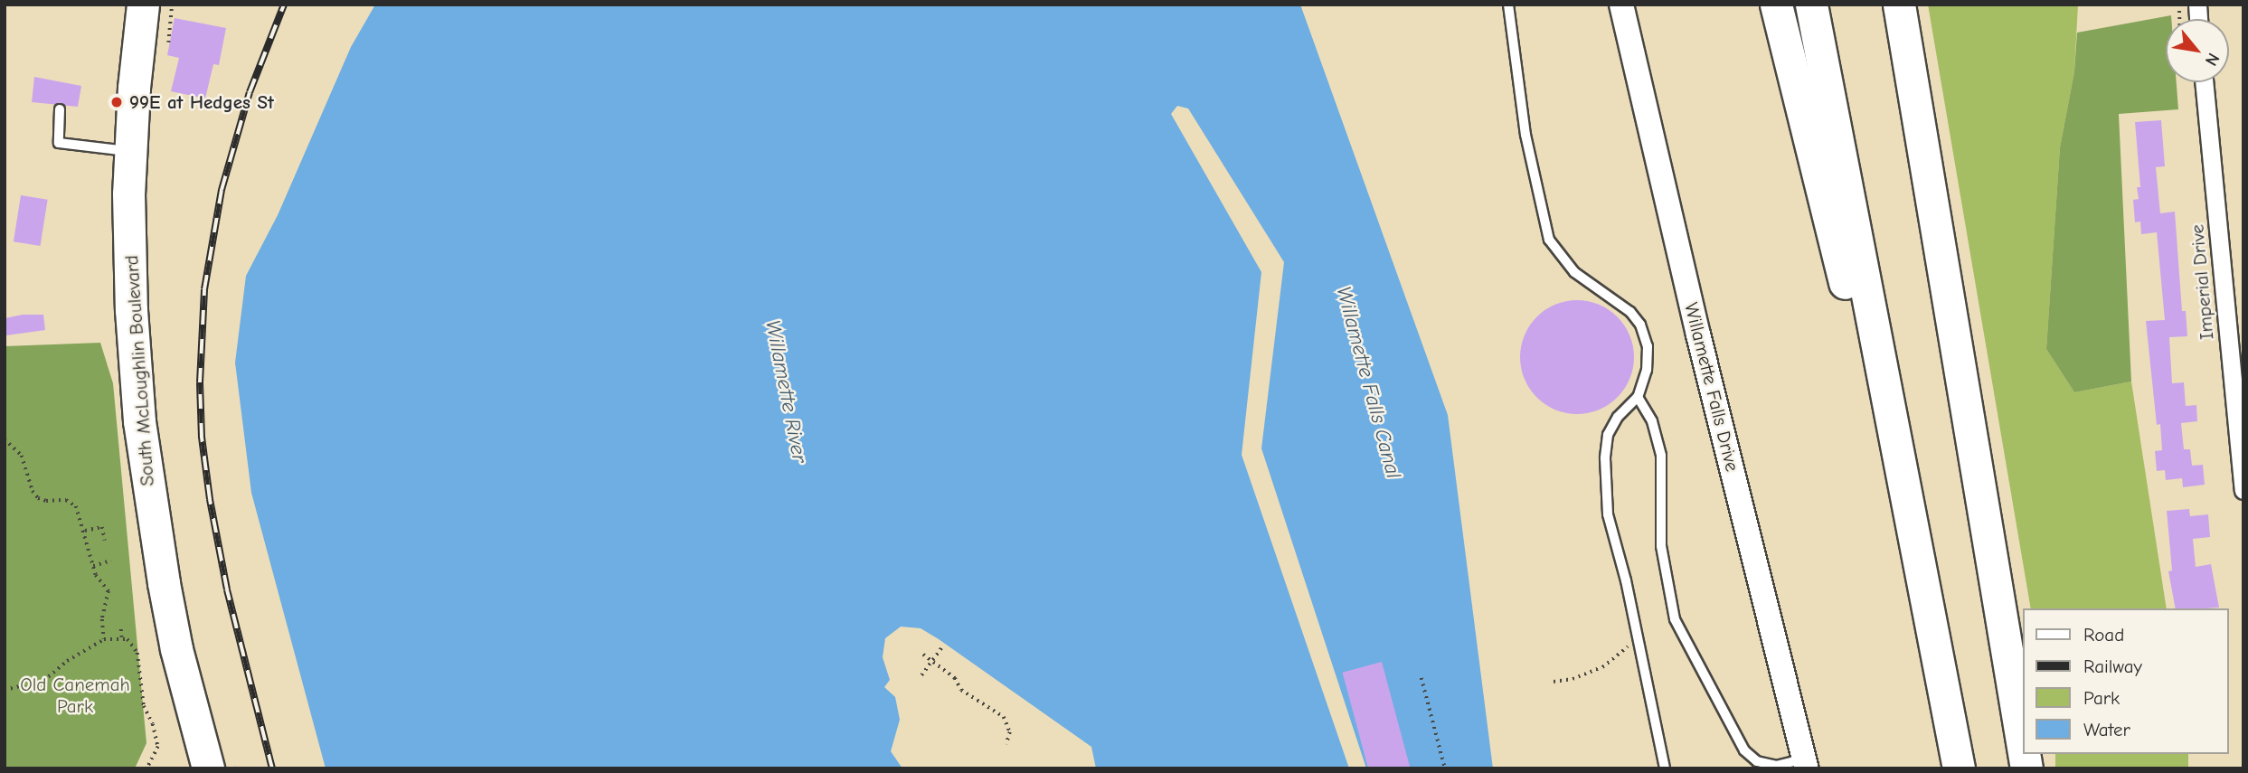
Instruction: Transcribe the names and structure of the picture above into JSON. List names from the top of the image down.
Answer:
{
  "streets": {
    "highway": ["South McLoughlin Boulevard"],
    "street": ["Imperial Drive", "Willamette Falls Drive"]
  },
  "water": ["Willamette Falls Canal", "Willamette River"],
  "parks": ["Old Canemah Park"],
  "places": ["99E at Hedges St"],
  "legend": [
    "Road",
    "Railway",
    "Park",
    "Water"
  ],
  "north": "bottom right"
}
